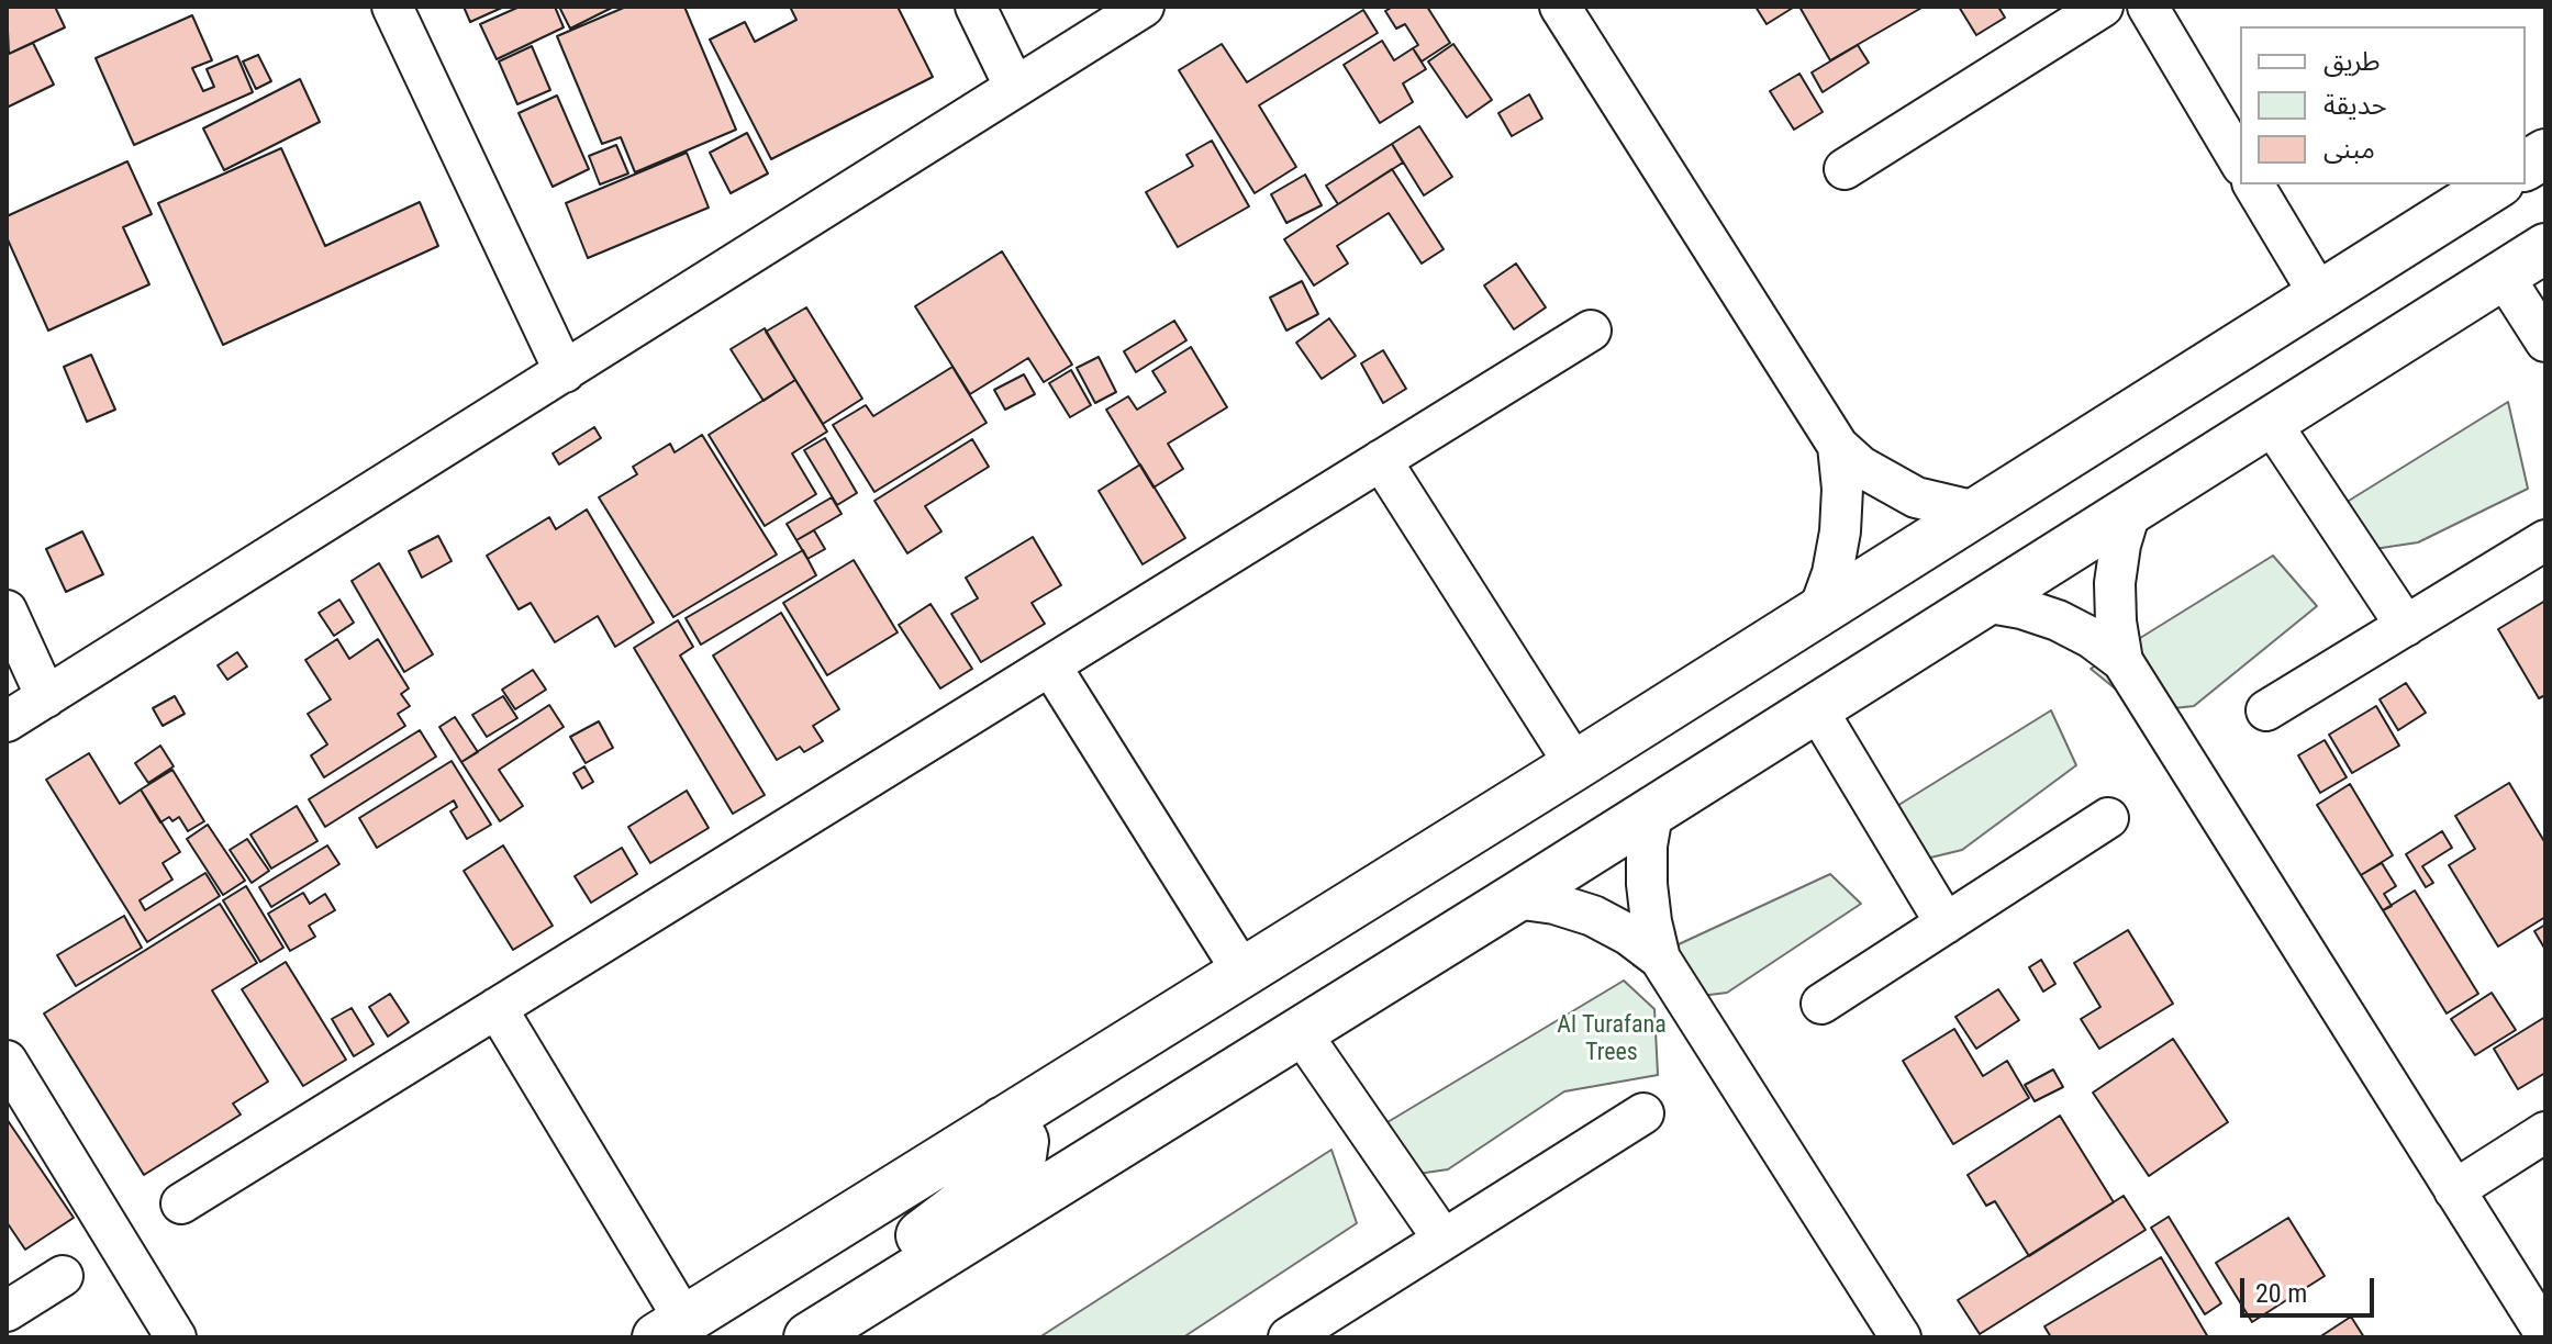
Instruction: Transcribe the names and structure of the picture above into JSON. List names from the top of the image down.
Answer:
{
  "parks": ["Al Turafana Trees"],
  "legend": ["طريق", "حديقة", "مبنى"],
  "scale_bar": "20 m"
}
